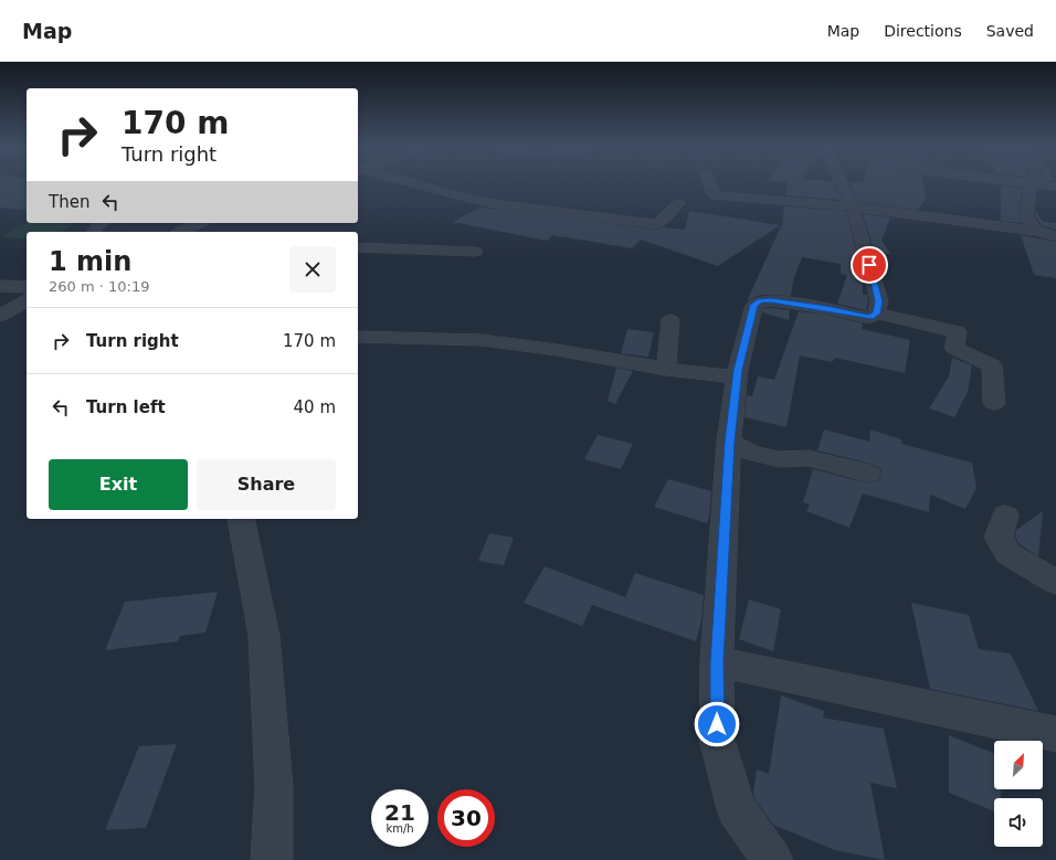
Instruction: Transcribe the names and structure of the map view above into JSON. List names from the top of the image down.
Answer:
{
  "north": "top right",
  "page": {
    "header": "Map",
    "nav": ["Map", "Directions", "Saved"],
    "turn": ["170 m", "Turn right"],
    "then": "Then",
    "heading": ["1 min", "260 m · 10:19"],
    "list": [
      {
        "name": "Turn right",
        "value": "170 m"
      },
      {
        "name": "Turn left",
        "value": "40 m"
      }
    ],
    "buttons": ["Exit", "Share"],
    "speed": "21 km/h",
    "limit": "30"
  }
}
